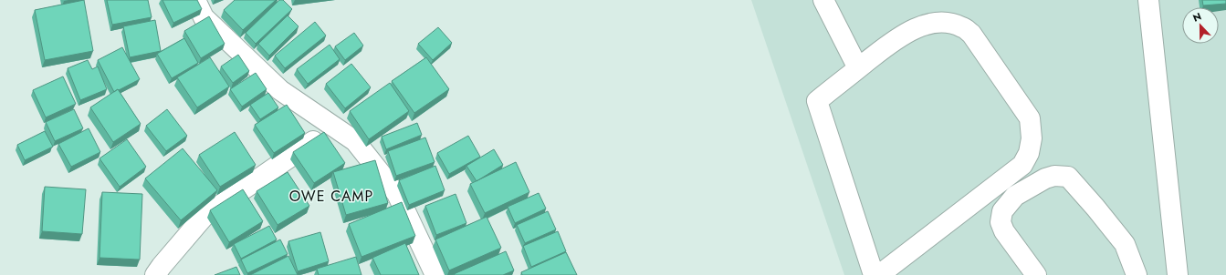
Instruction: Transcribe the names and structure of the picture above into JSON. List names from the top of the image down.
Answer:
{
  "districts": ["OWE CAMP"],
  "north": "top"
}
